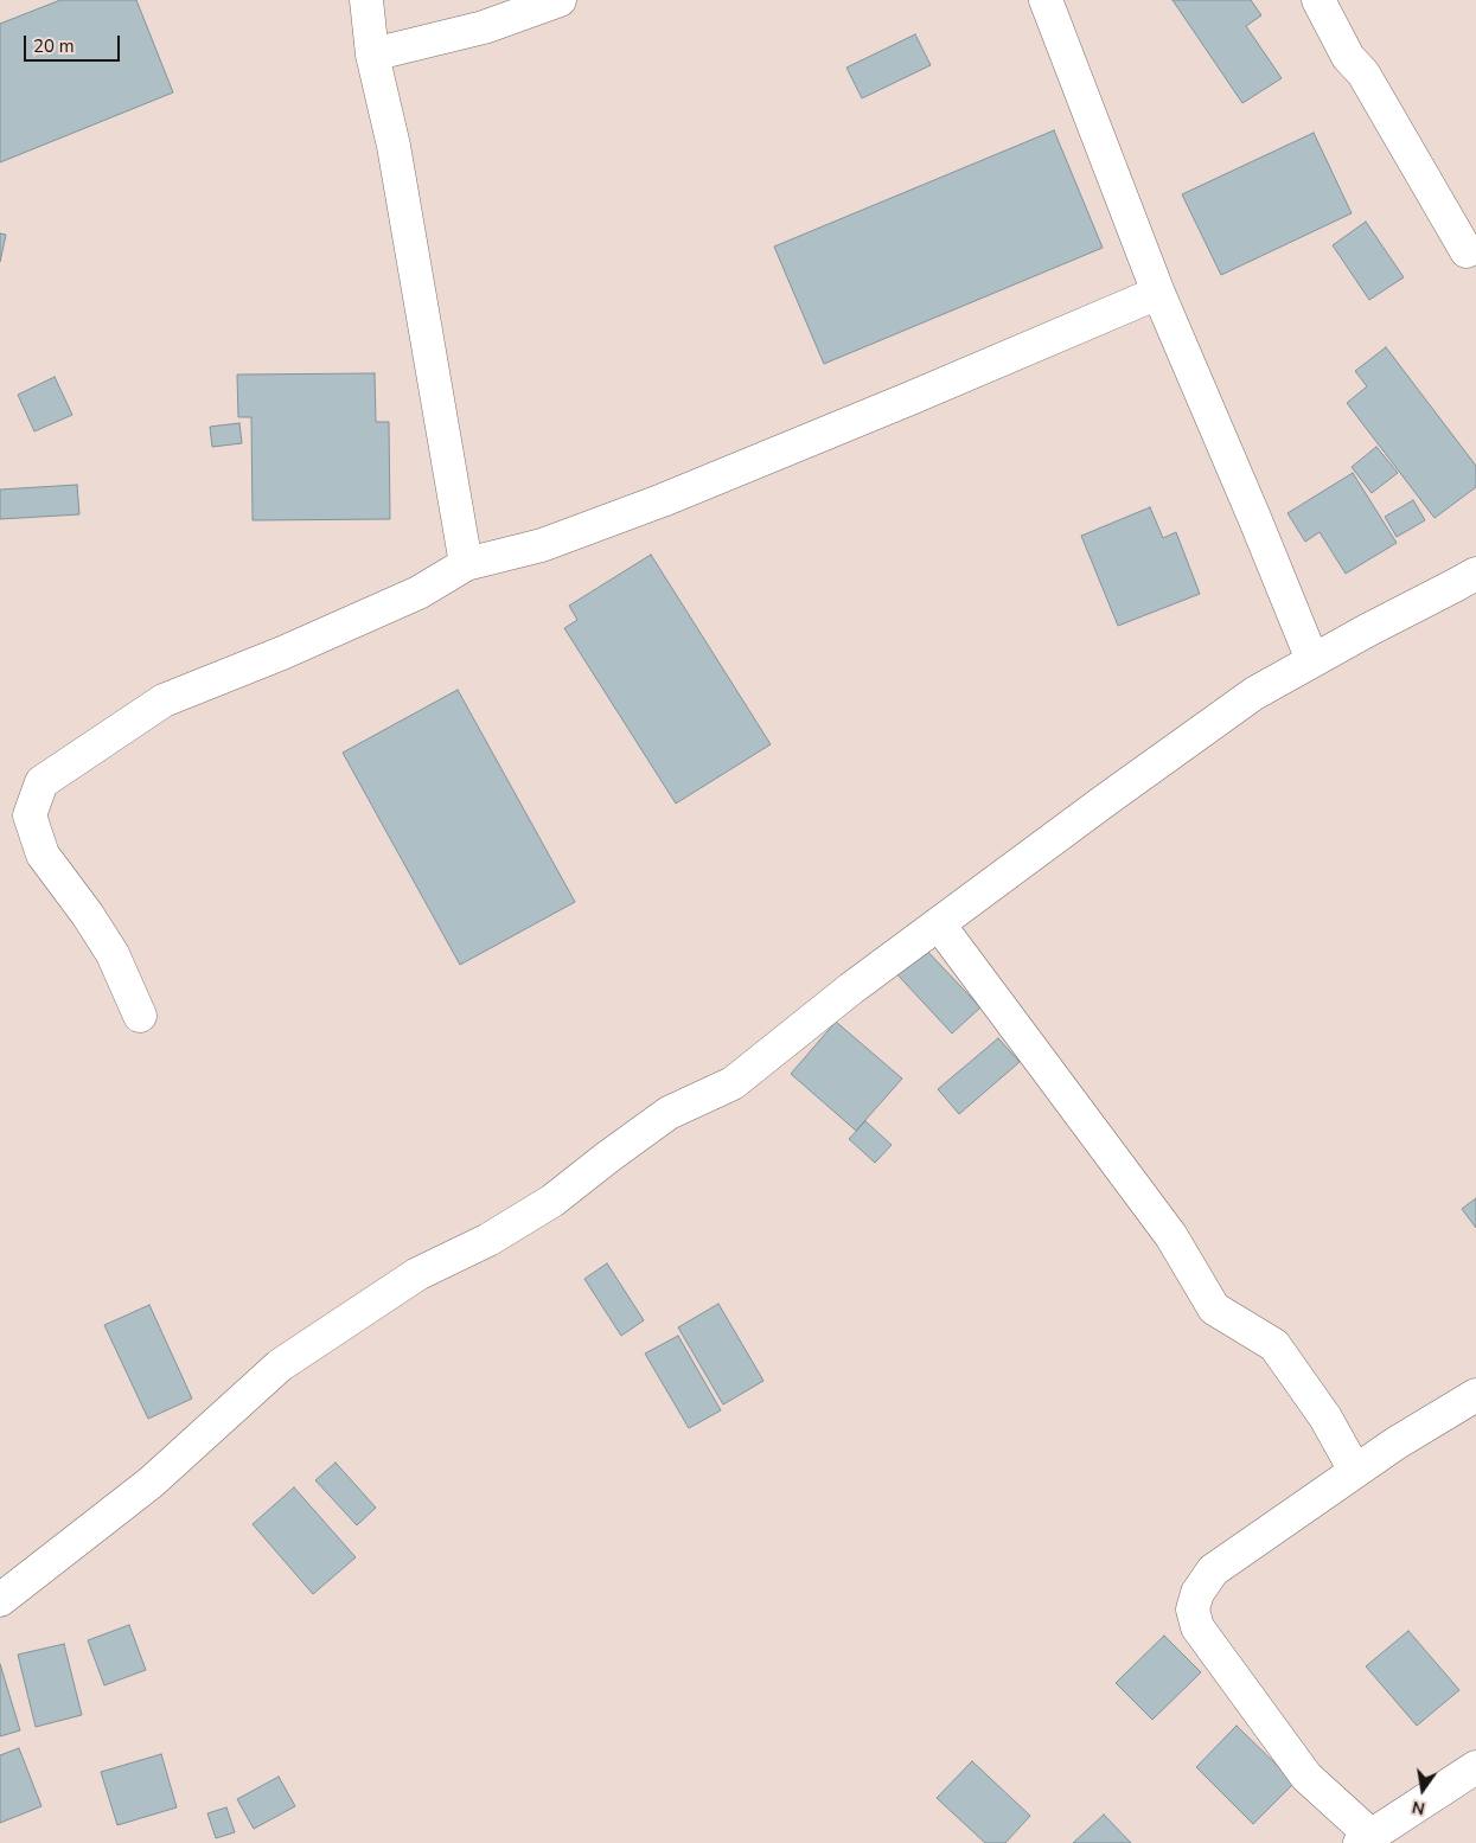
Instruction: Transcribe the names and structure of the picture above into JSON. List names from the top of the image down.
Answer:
{
  "scale_bar": "20 m",
  "north": "bottom"
}
